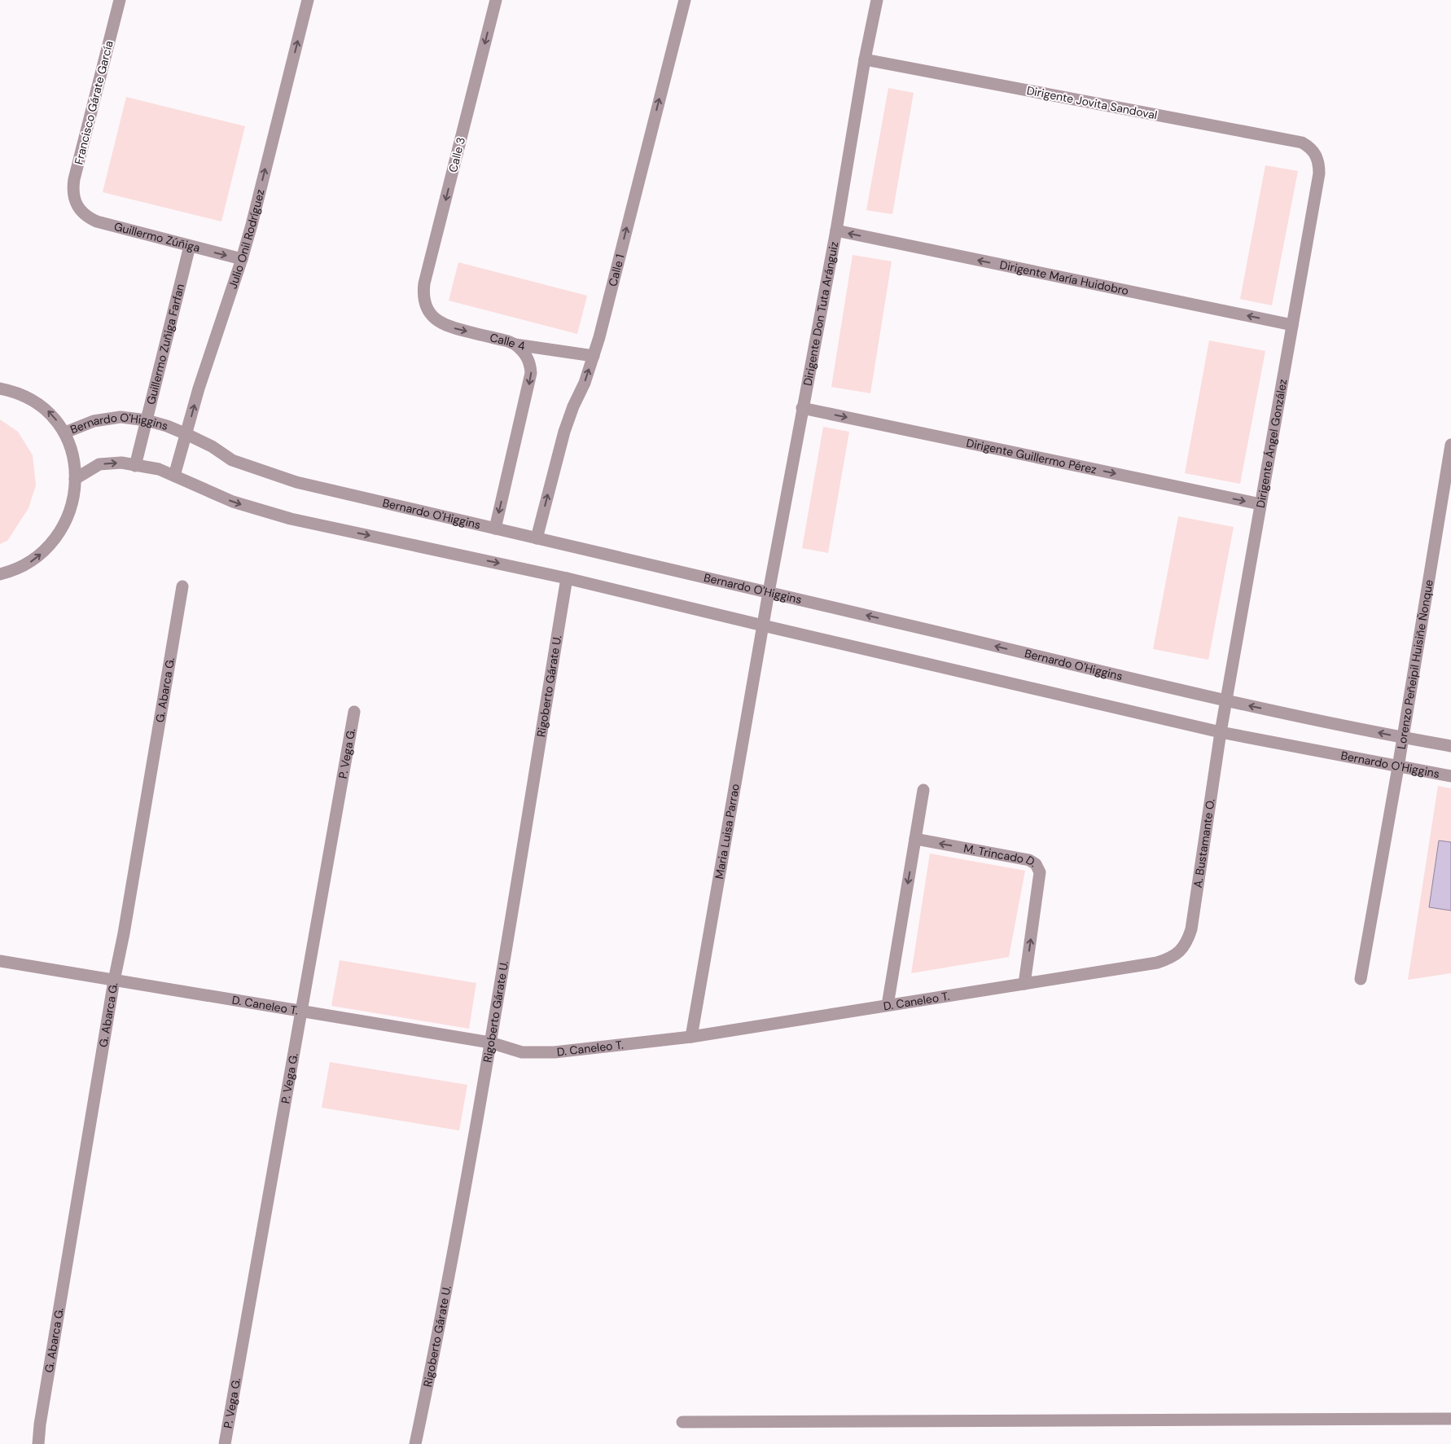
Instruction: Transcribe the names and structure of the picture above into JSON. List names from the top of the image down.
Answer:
{
  "streets": {
    "street": [
      "Francisco Gárate García",
      "Dirigente Jovita Sandoval",
      "Calle 3",
      "Guillermo Zúñiga",
      "Julio Onil Rodríguez",
      "Calle 1",
      "Dirigente María Huidobro",
      "Dirigente Don Tuta Aránguiz",
      "Calle 4",
      "Guillermo Zuñiga Farfan",
      "Bernardo O'Higgins",
      "Dirigente Ángel González",
      "Dirigente Guillermo Pérez",
      "Lorenzo Peñeipil Huisiñe Ñonque",
      "Rigoberto Gárate U.",
      "G. Abarca G.",
      "P. Vega G.",
      "Maria Luisa Parrao",
      "A. Bustamante O.",
      "M. Trincado D.",
      "D. Caneleo T."
    ]
  },
  "crossings": [
    ["Francisco Gárate García", "Guillermo Zúñiga"],
    ["Dirigente Jovita Sandoval", "Dirigente Don Tuta Aránguiz"],
    ["Dirigente Jovita Sandoval", "Dirigente Ángel González"],
    ["Calle 3", "Calle 4"],
    ["Guillermo Zúñiga", "Julio Onil Rodríguez"],
    ["Guillermo Zúñiga", "Guillermo Zuñiga Farfan"],
    ["Julio Onil Rodríguez", "Bernardo O'Higgins"],
    ["Calle 1", "Calle 4"],
    ["Calle 1", "Bernardo O'Higgins"],
    ["Dirigente María Huidobro", "Dirigente Don Tuta Aránguiz"],
    ["Dirigente María Huidobro", "Dirigente Ángel González"],
    ["Dirigente Don Tuta Aránguiz", "Bernardo O'Higgins"],
    ["Dirigente Don Tuta Aránguiz", "Dirigente Guillermo Pérez"],
    ["Dirigente Don Tuta Aránguiz", "Maria Luisa Parrao"],
    ["Guillermo Zuñiga Farfan", "Bernardo O'Higgins"],
    ["Bernardo O'Higgins", "Dirigente Ángel González"],
    ["Bernardo O'Higgins", "Lorenzo Peñeipil Huisiñe Ñonque"],
    ["Bernardo O'Higgins", "Rigoberto Gárate U."],
    ["Bernardo O'Higgins", "Maria Luisa Parrao"],
    ["Bernardo O'Higgins", "A. Bustamante O."],
    ["Dirigente Ángel González", "Dirigente Guillermo Pérez"],
    ["Dirigente Ángel González", "A. Bustamante O."],
    ["Rigoberto Gárate U.", "D. Caneleo T."],
    ["G. Abarca G.", "D. Caneleo T."],
    ["P. Vega G.", "D. Caneleo T."],
    ["Maria Luisa Parrao", "D. Caneleo T."],
    ["A. Bustamante O.", "D. Caneleo T."],
    ["M. Trincado D.", "D. Caneleo T."]
  ],
  "one_way": [
    "Calle 3",
    "Julio Onil Rodríguez",
    "Dirigente María Huidobro",
    "Calle 4",
    "Dirigente Guillermo Pérez"
  ]
}
